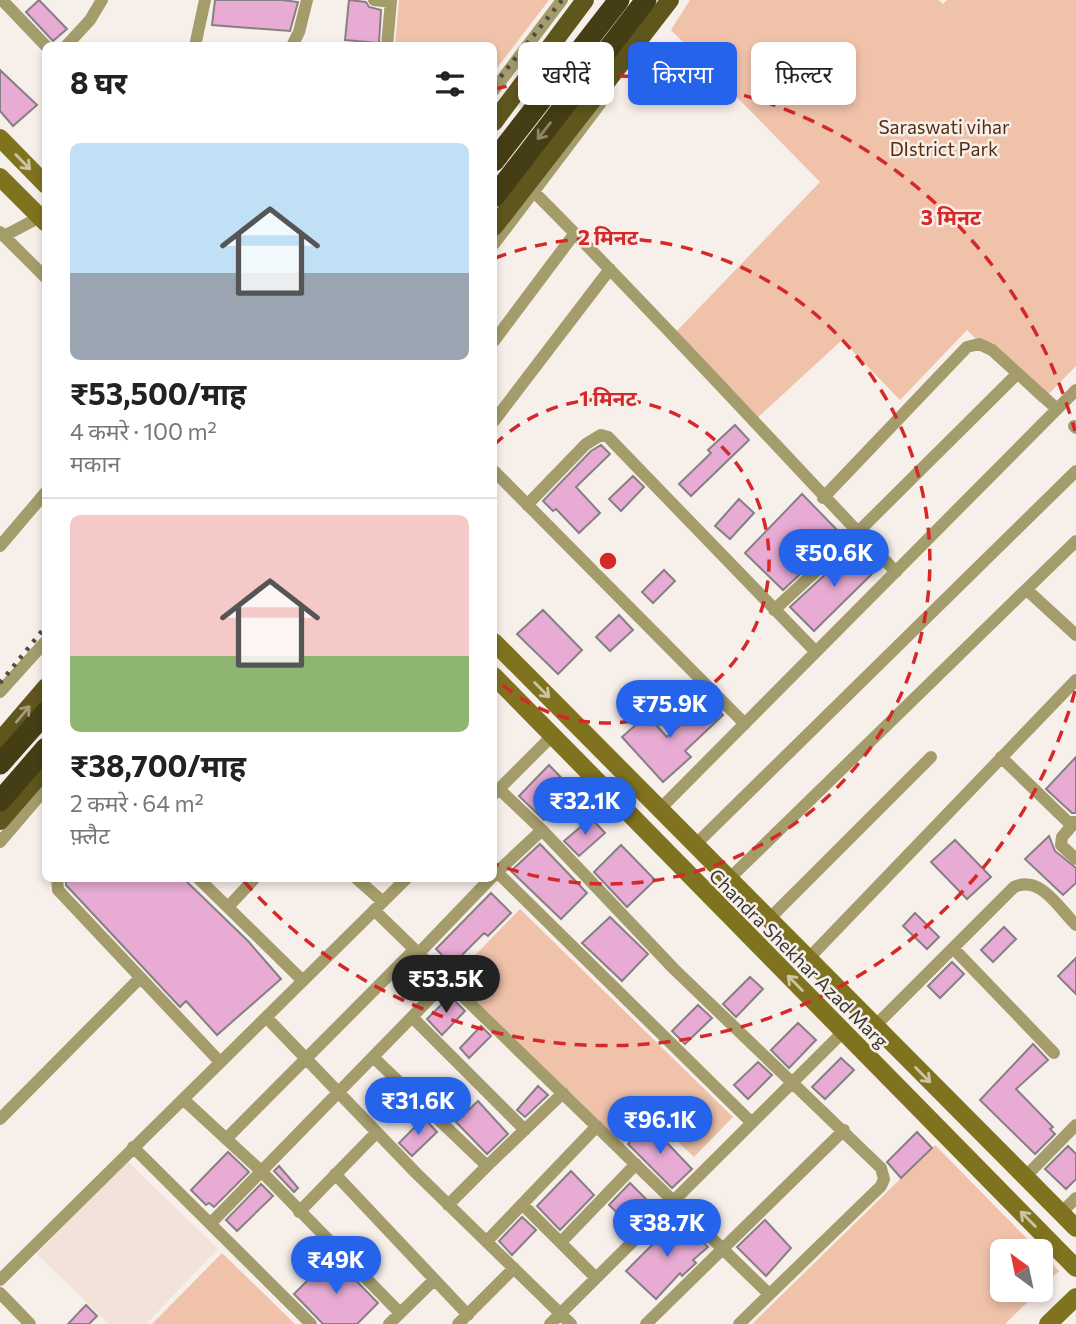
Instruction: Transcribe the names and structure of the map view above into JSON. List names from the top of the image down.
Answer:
{
  "streets": {
    "street": ["Chandra Shekhar Azad Marg"]
  },
  "parks": ["Saraswati vihar DIstrict Park"],
  "north": "top left",
  "page": {
    "chip": ["खरीदें", "किराया", "फ़िल्टर"],
    "heading": "8 घर",
    "list": [
      {
        "name": "₹53,500/माह",
        "note": "4 कमरे · 100 m² · मकान"
      },
      {
        "name": "₹38,700/माह",
        "note": "2 कमरे · 64 m² · फ़्लैट"
      }
    ],
    "price": [
      "₹50.6K",
      "₹75.9K",
      "₹32.1K",
      "₹53.5K",
      "₹31.6K",
      "₹96.1K",
      "₹38.7K",
      "₹49K"
    ]
  },
  "rings": ["3 मिनट", "2 मिनट", "1 मिनट"]
}
